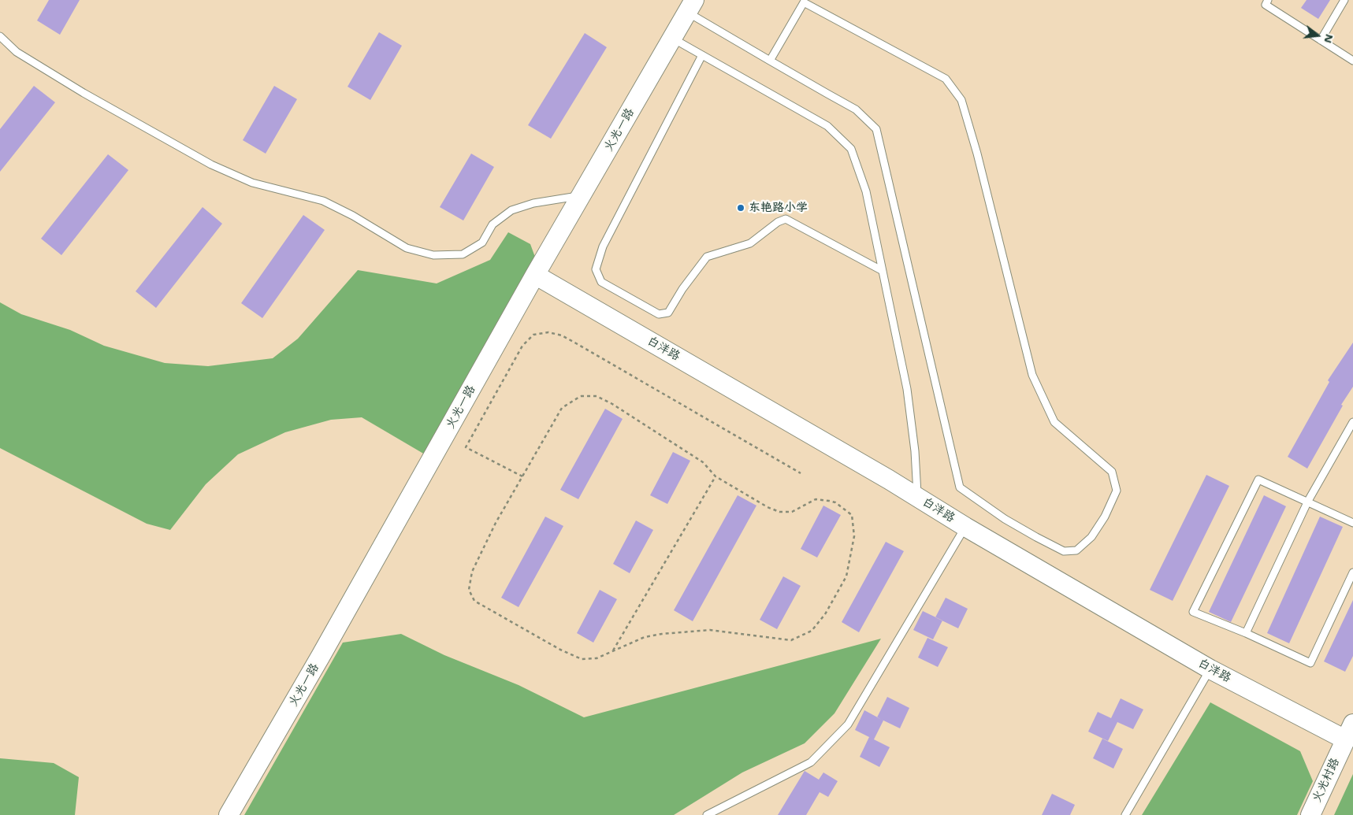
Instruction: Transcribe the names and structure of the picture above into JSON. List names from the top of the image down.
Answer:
{
  "streets": {
    "street": ["火光一路", "白洋路", "火光村路"]
  },
  "crossings": [
    ["火光一路", "白洋路"],
    ["白洋路", "火光村路"]
  ],
  "places": ["东艳路小学"],
  "north": "right"
}
